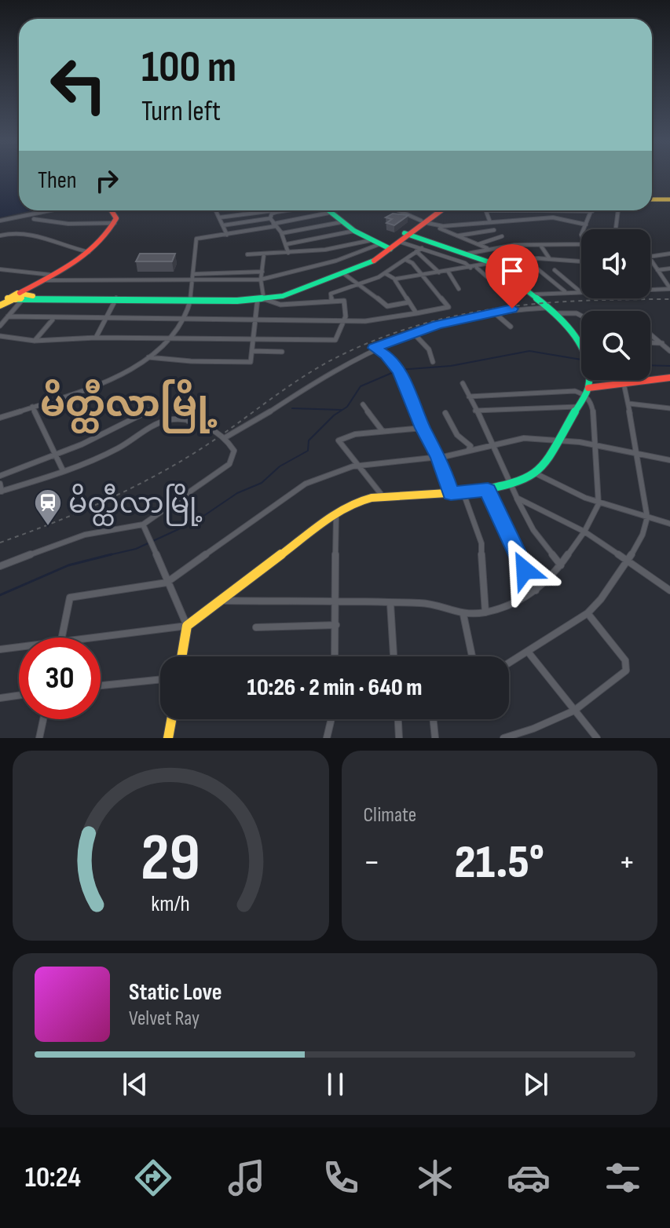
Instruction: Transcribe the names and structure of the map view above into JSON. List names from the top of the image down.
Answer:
{
  "districts": ["မိတ္ထီလာမြို့"],
  "places": {
    "station": ["မိတ္ထီလာမြို့"]
  },
  "page": {
    "turn": ["100 m", "Turn left"],
    "then": "Then",
    "limit": "30",
    "trip": "10:26 · 2 min · 640 m",
    "tile": "Climate",
    "heat": ["−", "21.5°", "+"],
    "song": ["Static Love", "Velvet Ray"],
    "tabs": "10:24",
    "gauge": ["29", "km/h"]
  }
}
